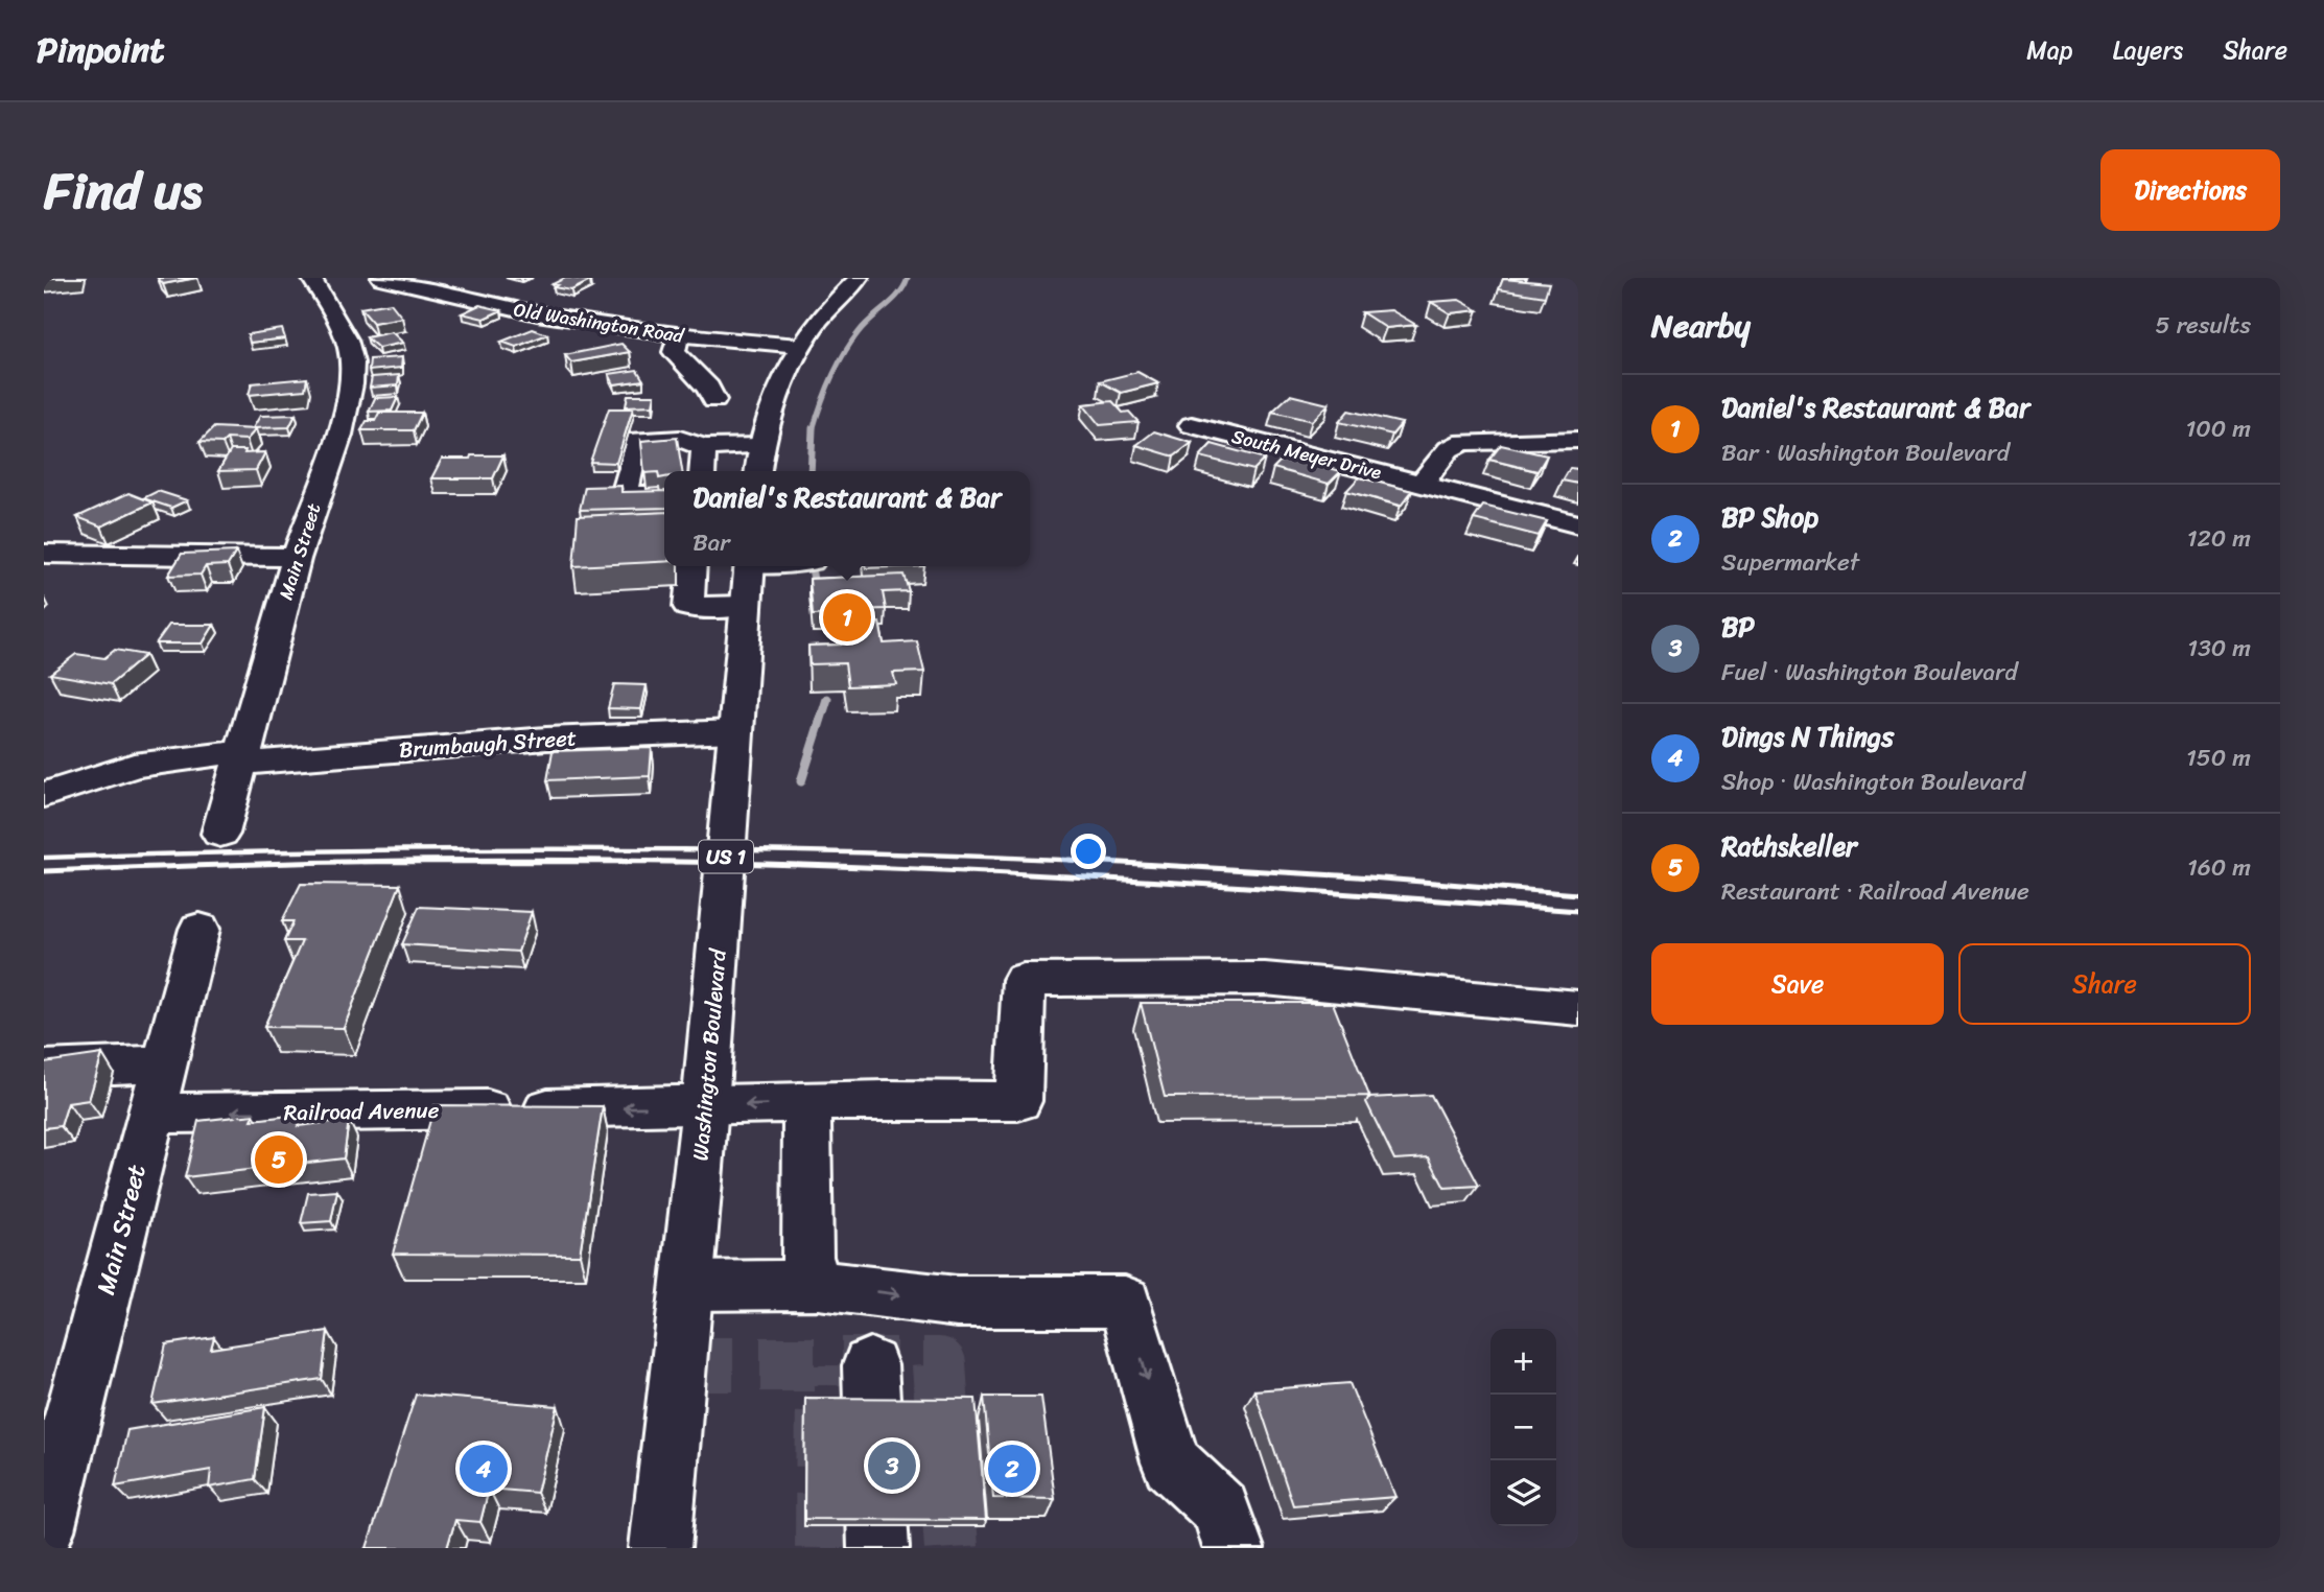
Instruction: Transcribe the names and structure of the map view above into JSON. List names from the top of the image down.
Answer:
{
  "streets": {
    "street": [
      "Old Washington Road",
      "South Meyer Drive",
      "Main Street",
      "Brumbaugh Street",
      "US 1",
      "Washington Boulevard",
      "Railroad Avenue"
    ]
  },
  "crossings": [
    ["Main Street", "Brumbaugh Street"],
    ["Main Street", "Railroad Avenue"],
    ["Brumbaugh Street", "Washington Boulevard"],
    ["Washington Boulevard", "Railroad Avenue"]
  ],
  "one_way": ["Railroad Avenue"],
  "page": {
    "header": "Pinpoint",
    "nav": ["Map", "Layers", "Share"],
    "title": "Find us",
    "buttons": [
      "Directions",
      ["Save", "Share"]
    ],
    "heading": ["Nearby", "5 results"],
    "list": [
      {
        "mark": "1",
        "name": "Daniel's Restaurant & Bar",
        "note": "Bar · Washington Boulevard",
        "value": "100 m"
      },
      {
        "mark": "2",
        "name": "BP Shop",
        "note": "Supermarket",
        "value": "120 m"
      },
      {
        "mark": "3",
        "name": "BP",
        "note": "Fuel · Washington Boulevard",
        "value": "130 m"
      },
      {
        "mark": "4",
        "name": "Dings N Things",
        "note": "Shop · Washington Boulevard",
        "value": "150 m"
      },
      {
        "mark": "5",
        "name": "Rathskeller",
        "note": "Restaurant · Railroad Avenue",
        "value": "160 m"
      }
    ],
    "popup": ["Daniel's Restaurant & Bar", "Bar"],
    "pins": [
      "1",
      "5",
      "3",
      "2",
      "4"
    ],
    "map_buttons": ["+", "−"]
  }
}
